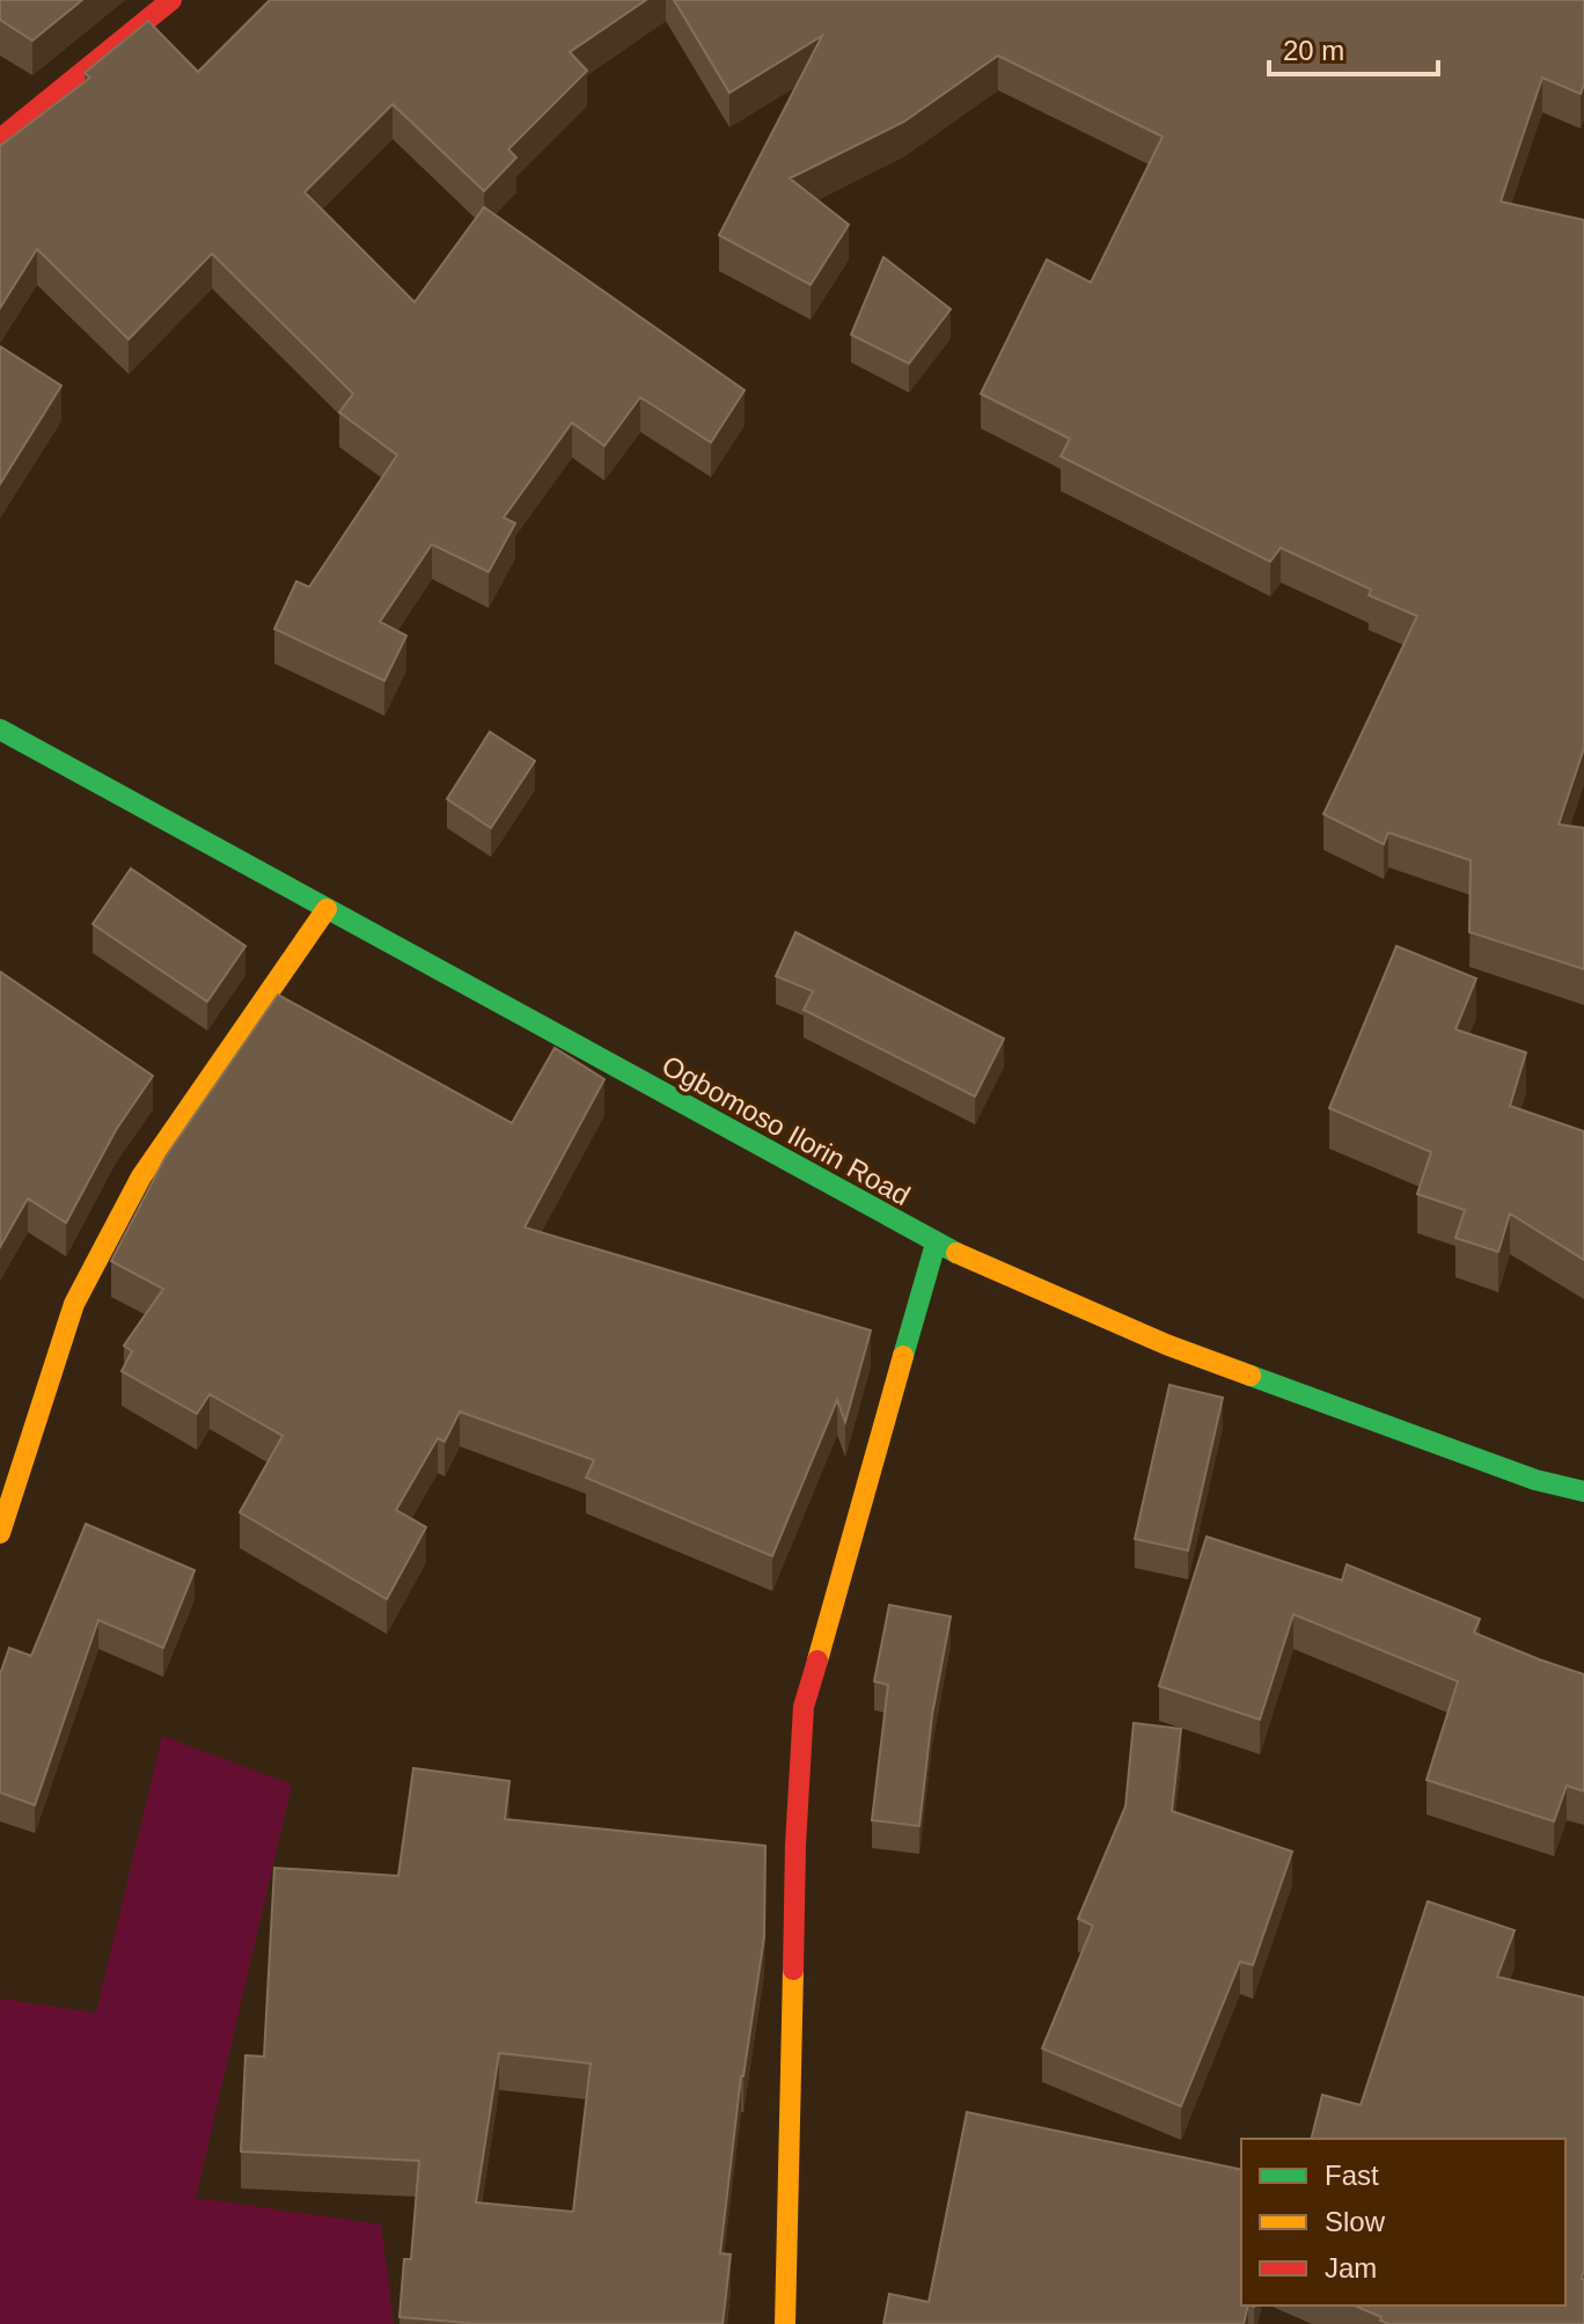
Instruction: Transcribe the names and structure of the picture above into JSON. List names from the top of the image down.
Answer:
{
  "streets": {
    "main road": ["Ogbomoso Ilorin Road"]
  },
  "legend": ["Fast", "Slow", "Jam"],
  "scale_bar": "20 m"
}
